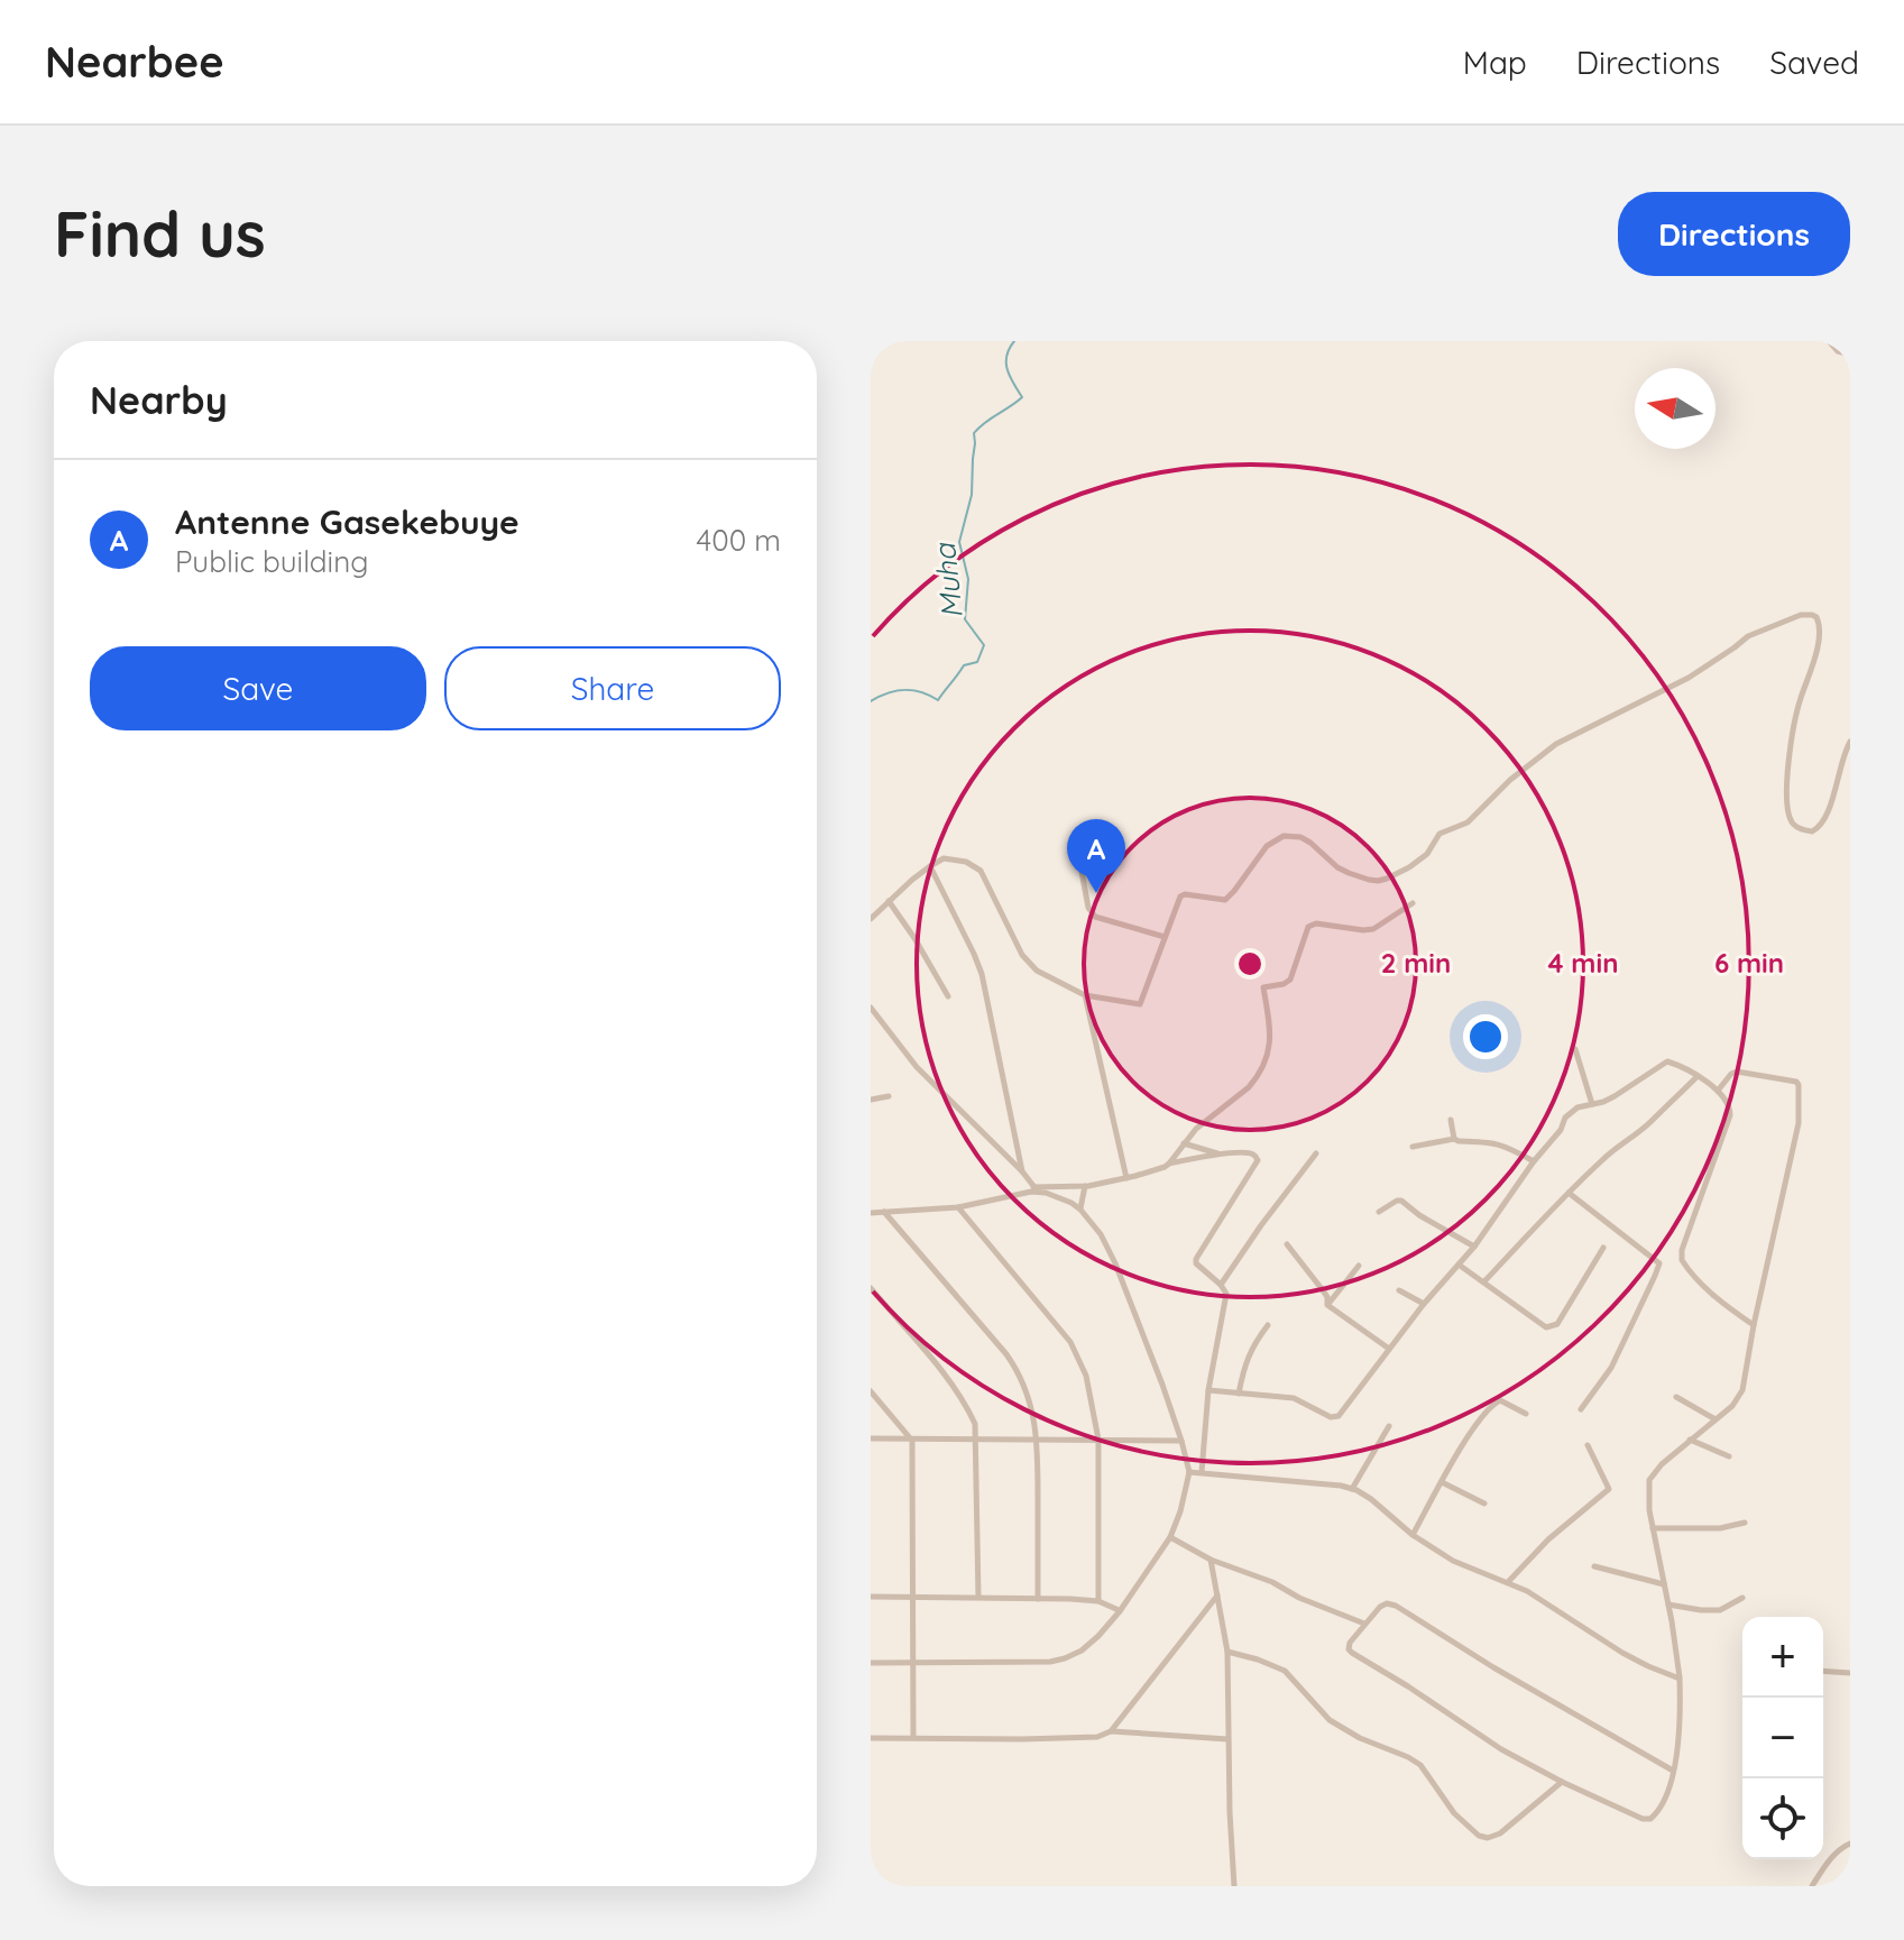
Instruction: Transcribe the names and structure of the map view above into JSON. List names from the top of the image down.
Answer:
{
  "water": ["Muha"],
  "north": "left",
  "page": {
    "header": "Nearbee",
    "nav": ["Map", "Directions", "Saved"],
    "buttons": [
      "Directions",
      ["Save", "Share"]
    ],
    "title": "Find us",
    "heading": "Nearby",
    "list": [
      {
        "mark": "A",
        "name": "Antenne Gasekebuye",
        "note": "Public building",
        "value": "400 m"
      }
    ],
    "pins": "A",
    "map_buttons": ["+", "−"]
  },
  "rings": ["2 min", "4 min", "6 min"]
}
